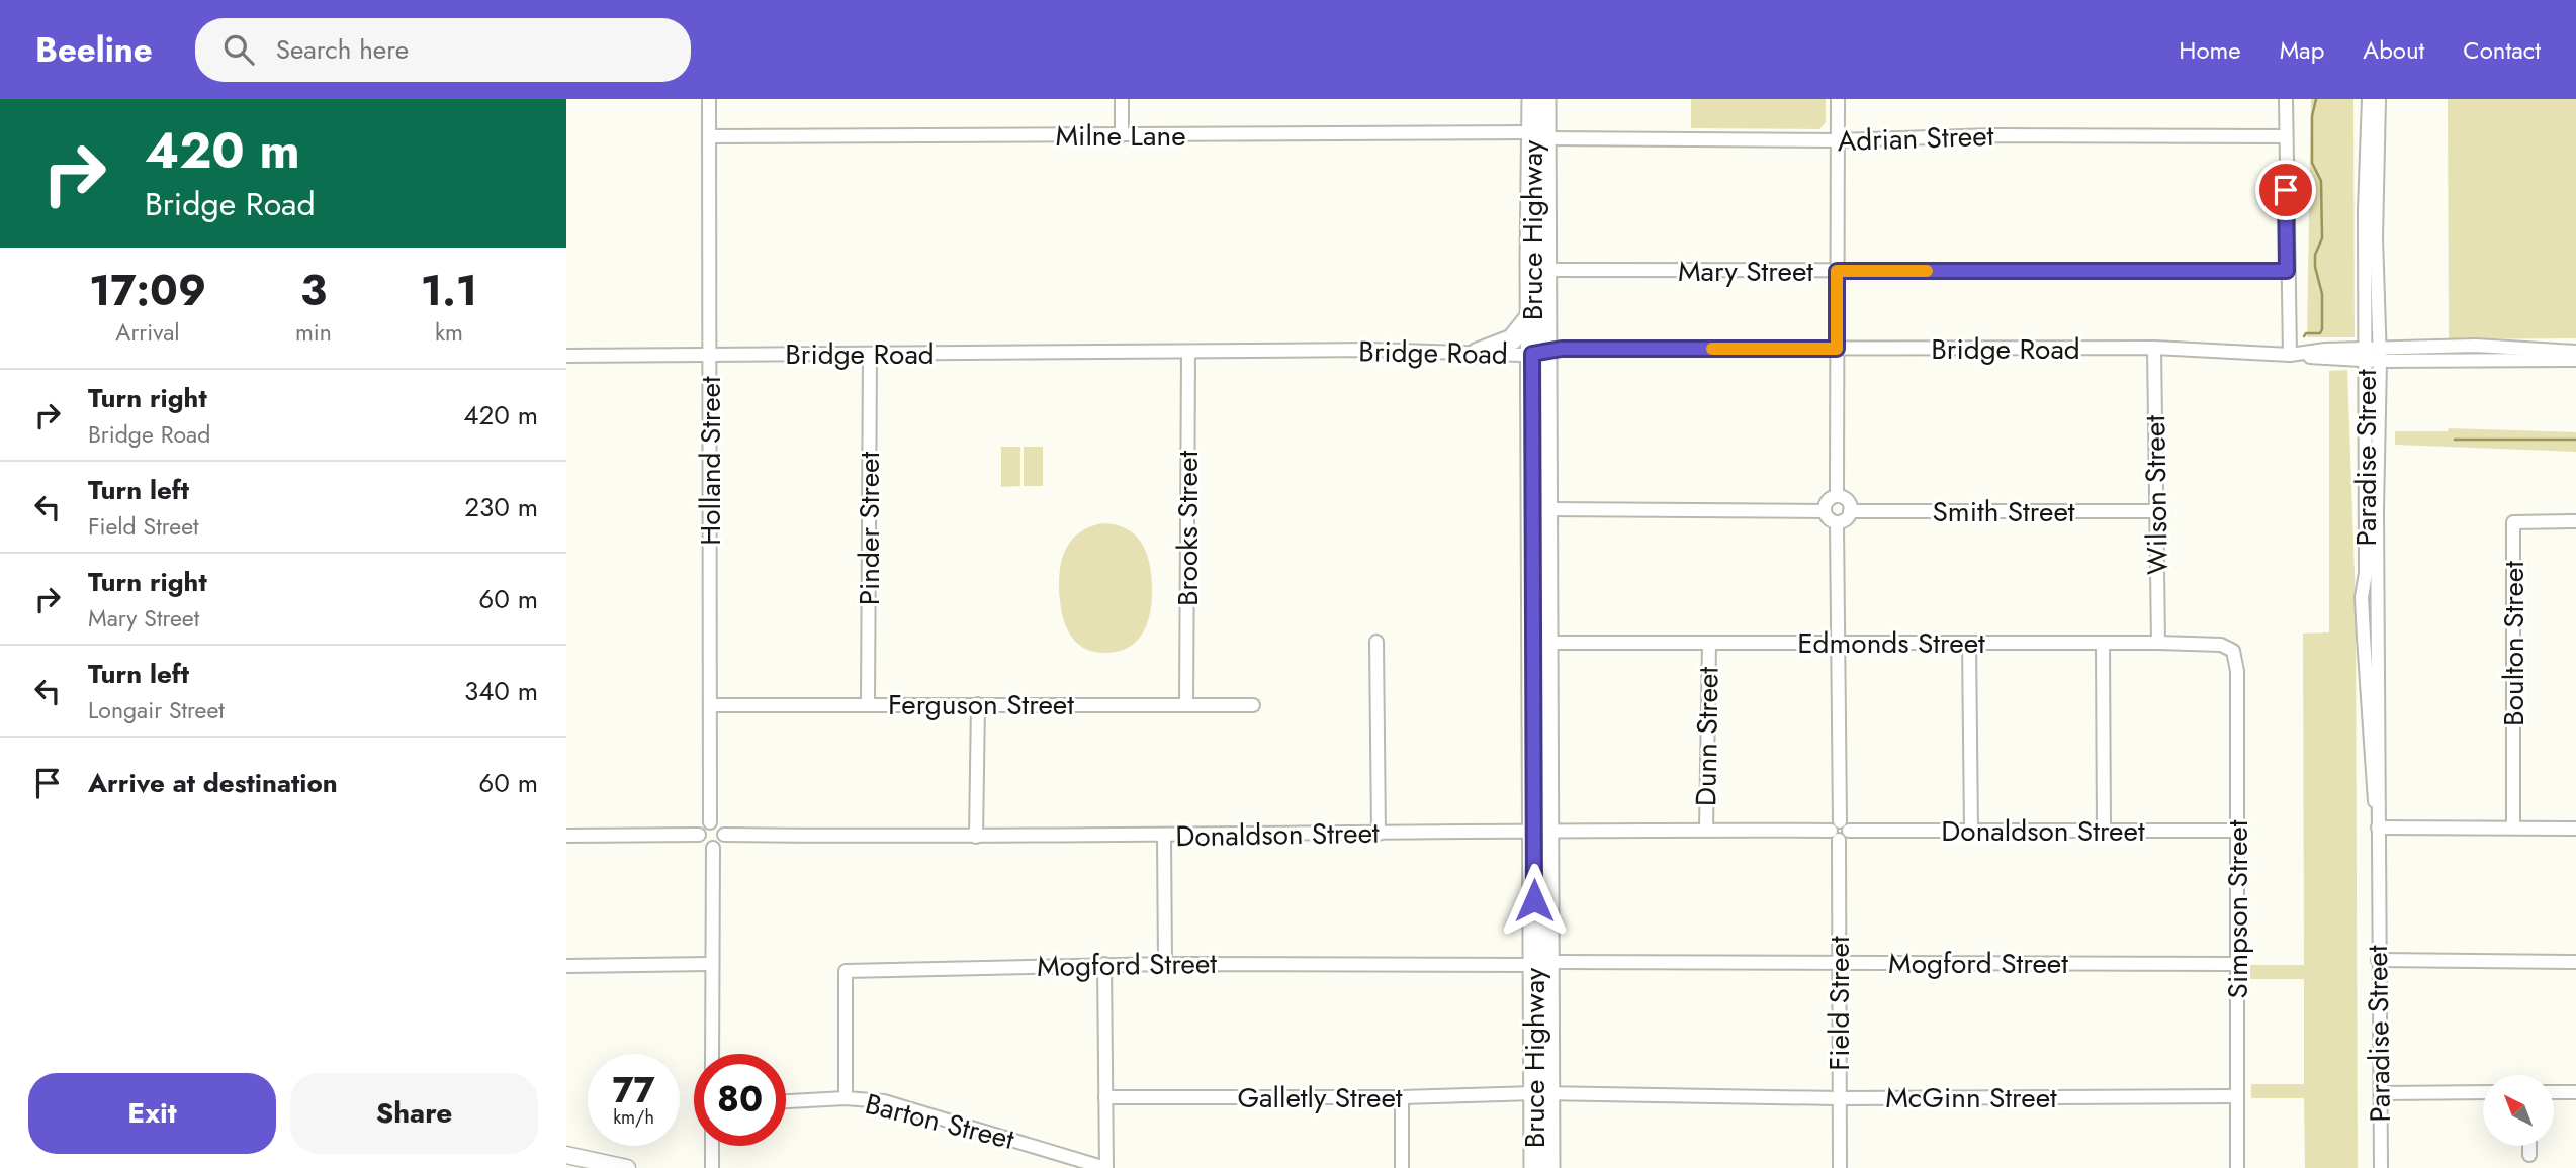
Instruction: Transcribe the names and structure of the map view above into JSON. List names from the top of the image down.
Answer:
{
  "streets": {
    "highway": ["Bruce Highway"],
    "street": [
      "Milne Lane",
      "Adrian Street",
      "Mary Street",
      "Bridge Road",
      "Paradise Street",
      "Holland Street",
      "Wilson Street",
      "Smith Street",
      "Pinder Street",
      "Brooks Street",
      "Edmonds Street",
      "Boulton Street",
      "Ferguson Street",
      "Dunn Street",
      "Donaldson Street",
      "Simpson Street",
      "Mogford Street",
      "Field Street",
      "Galletly Street",
      "McGinn Street",
      "Barton Street"
    ]
  },
  "crossings": [
    ["Milne Lane", "Adrian Street"],
    ["Milne Lane", "Bruce Highway"],
    ["Milne Lane", "Holland Street"],
    ["Adrian Street", "Bruce Highway"],
    ["Bruce Highway", "Mary Street"],
    ["Bruce Highway", "Bridge Road"],
    ["Bruce Highway", "Edmonds Street"],
    ["Bruce Highway", "Donaldson Street"],
    ["Bruce Highway", "Mogford Street"],
    ["Bruce Highway", "Galletly Street"],
    ["Bruce Highway", "McGinn Street"],
    ["Bridge Road", "Paradise Street"],
    ["Bridge Road", "Holland Street"],
    ["Bridge Road", "Wilson Street"],
    ["Bridge Road", "Pinder Street"],
    ["Bridge Road", "Brooks Street"],
    ["Holland Street", "Ferguson Street"],
    ["Holland Street", "Donaldson Street"],
    ["Wilson Street", "Smith Street"],
    ["Wilson Street", "Edmonds Street"],
    ["Smith Street", "Field Street"],
    ["Pinder Street", "Ferguson Street"],
    ["Brooks Street", "Ferguson Street"],
    ["Edmonds Street", "Dunn Street"],
    ["Edmonds Street", "Simpson Street"],
    ["Edmonds Street", "Field Street"],
    ["Dunn Street", "Donaldson Street"],
    ["Donaldson Street", "Simpson Street"],
    ["Donaldson Street", "Field Street"],
    ["Simpson Street", "Mogford Street"],
    ["Simpson Street", "McGinn Street"],
    ["Mogford Street", "Field Street"],
    ["Mogford Street", "Barton Street"],
    ["Field Street", "McGinn Street"],
    ["Galletly Street", "McGinn Street"]
  ],
  "north": "top left",
  "page": {
    "header": "Beeline",
    "search": "Search here",
    "nav": [
      "Home",
      "Map",
      "About",
      "Contact"
    ],
    "turn": ["420 m", "Bridge Road"],
    "eta": [
      "17:09",
      "Arrival",
      "3",
      "min",
      "1.1",
      "km"
    ],
    "list": [
      {
        "name": "Turn right",
        "note": "Bridge Road",
        "value": "420 m"
      },
      {
        "name": "Turn left",
        "note": "Field Street",
        "value": "230 m"
      },
      {
        "name": "Turn right",
        "note": "Mary Street",
        "value": "60 m"
      },
      {
        "name": "Turn left",
        "note": "Longair Street",
        "value": "340 m"
      },
      {
        "name": "Arrive at destination",
        "value": "60 m"
      }
    ],
    "speed": "77 km/h",
    "limit": "80",
    "buttons": ["Exit", "Share"]
  }
}
